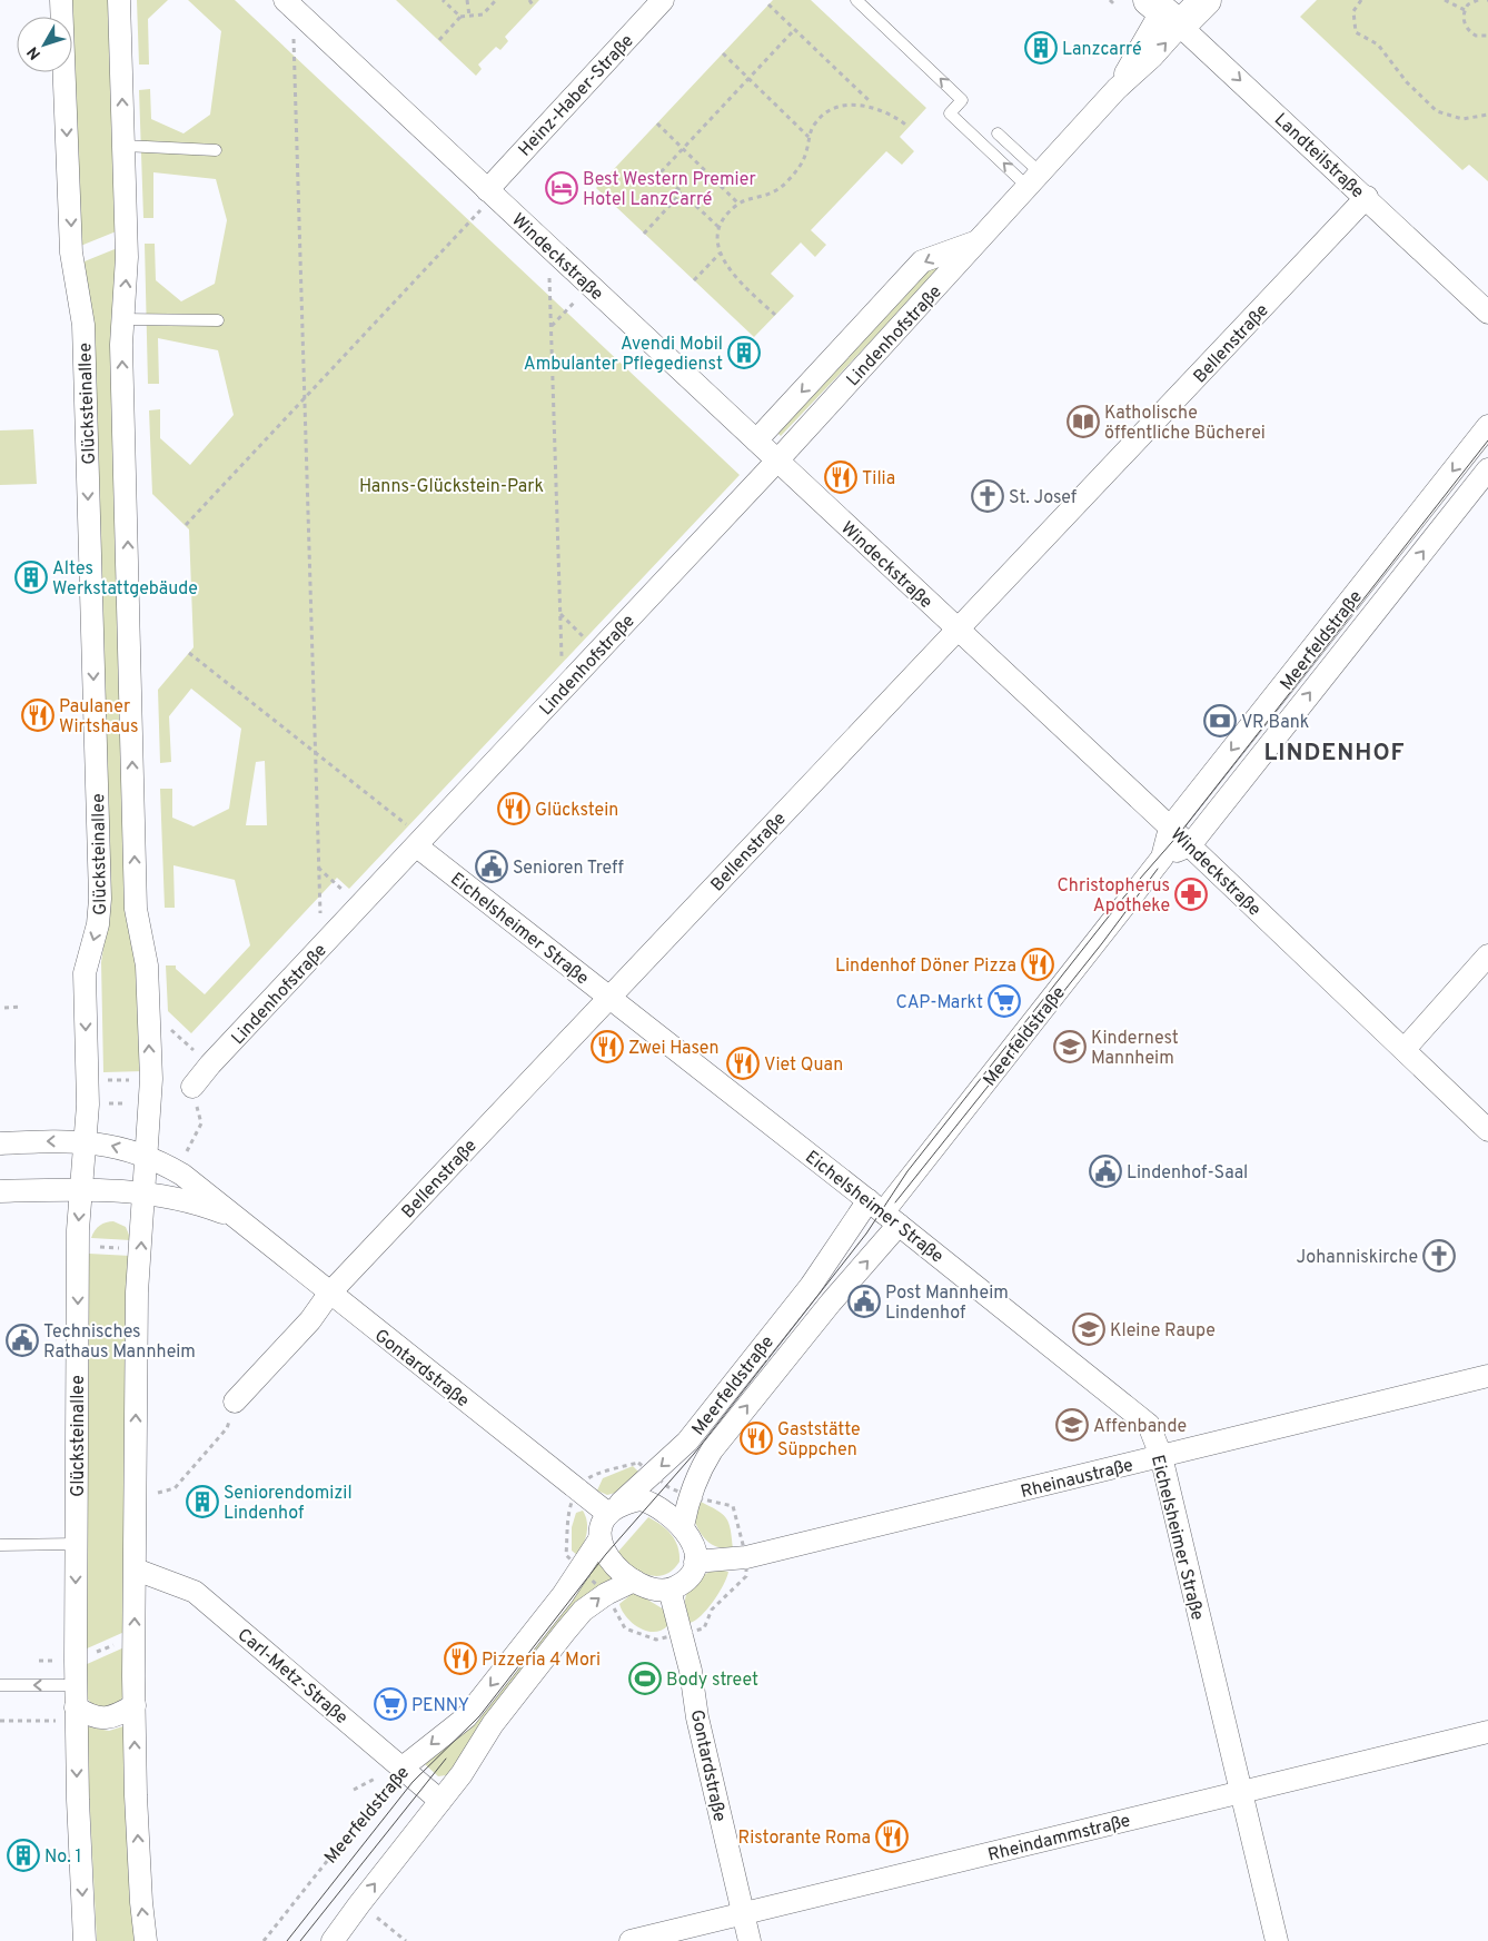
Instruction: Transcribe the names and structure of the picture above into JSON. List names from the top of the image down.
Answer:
{
  "streets": {
    "street": [
      "Heinz-Haber-Straße",
      "Landteilstraße",
      "Windeckstraße",
      "Lindenhofstraße",
      "Bellenstraße",
      "Glücksteinallee",
      "Meerfeldstraße",
      "Eichelsheimer Straße",
      "Gontardstraße",
      "Rheinaustraße",
      "Carl-Metz-Straße",
      "Rheindammstraße"
    ]
  },
  "crossings": [
    ["Heinz-Haber-Straße", "Windeckstraße"],
    ["Landteilstraße", "Lindenhofstraße"],
    ["Landteilstraße", "Bellenstraße"],
    ["Windeckstraße", "Lindenhofstraße"],
    ["Windeckstraße", "Bellenstraße"],
    ["Windeckstraße", "Meerfeldstraße"],
    ["Lindenhofstraße", "Eichelsheimer Straße"],
    ["Bellenstraße", "Eichelsheimer Straße"],
    ["Bellenstraße", "Gontardstraße"],
    ["Glücksteinallee", "Gontardstraße"],
    ["Glücksteinallee", "Carl-Metz-Straße"],
    ["Meerfeldstraße", "Eichelsheimer Straße"],
    ["Meerfeldstraße", "Gontardstraße"],
    ["Meerfeldstraße", "Rheinaustraße"],
    ["Meerfeldstraße", "Carl-Metz-Straße"],
    ["Eichelsheimer Straße", "Rheinaustraße"],
    ["Eichelsheimer Straße", "Rheindammstraße"],
    ["Gontardstraße", "Rheinaustraße"],
    ["Gontardstraße", "Rheindammstraße"]
  ],
  "one_way": ["Landteilstraße"],
  "districts": ["LINDENHOF"],
  "parks": ["Hanns-Glückstein-Park"],
  "places": {
    "building": [
      "Lanzcarré",
      "Avendi Mobil Ambulanter Pflegedienst",
      "Altes Werkstattgebäude",
      "Seniorendomizil Lindenhof",
      "No. 1"
    ],
    "hotel": ["Best Western Premier Hotel LanzCarré"],
    "library": ["Katholische öffentliche Bücherei"],
    "restaurant": [
      "Tilia",
      "Paulaner Wirtshaus",
      "Glückstein",
      "Lindenhof Döner Pizza",
      "Zwei Hasen",
      "Viet Quan",
      "Gaststätte Süppchen",
      "Pizzeria 4 Mori",
      "Ristorante Roma"
    ],
    "church": ["St. Josef", "Johanniskirche"],
    "bank": ["VR Bank"],
    "public building": [
      "Senioren Treff",
      "Lindenhof-Saal",
      "Post Mannheim Lindenhof",
      "Technisches Rathaus Mannheim"
    ],
    "pharmacy": ["Christopherus Apotheke"],
    "supermarket": ["CAP-Markt", "PENNY"],
    "school or university": ["Kindernest Mannheim", "Kleine Raupe", "Affenbande"],
    "sports": ["Body street"]
  },
  "north": "bottom left"
}
